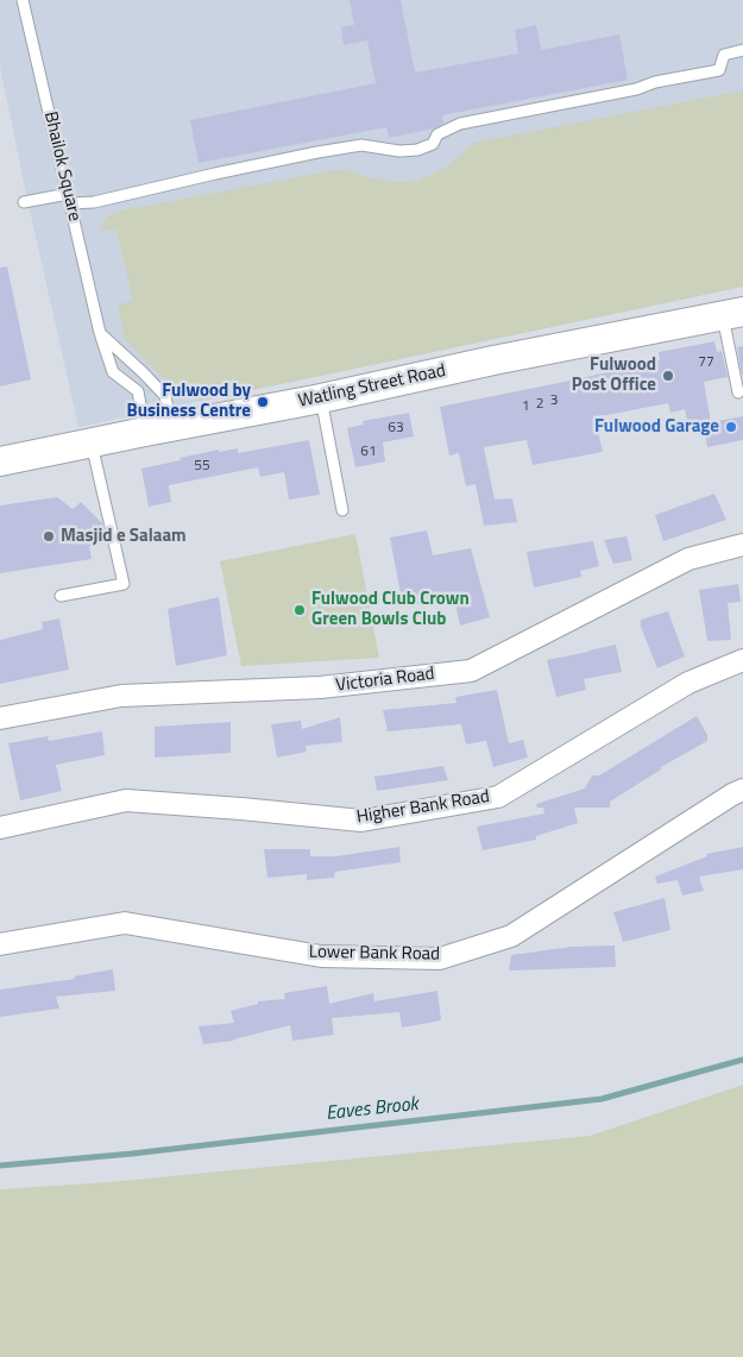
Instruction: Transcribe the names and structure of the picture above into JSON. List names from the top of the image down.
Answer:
{
  "streets": {
    "main road": ["Watling Street Road"],
    "street": ["Victoria Road", "Higher Bank Road", "Lower Bank Road"],
    "lane": ["Bhailok Square"]
  },
  "crossings": [
    ["Bhailok Square", "Watling Street Road"]
  ],
  "water": ["Eaves Brook"],
  "places": [
    "Fulwood Post Office",
    "Fulwood by Business Centre",
    "Fulwood Garage",
    "Masjid e Salaam",
    "Fulwood Club Crown Green Bowls Club"
  ],
  "house_numbers": [
    "77",
    "3",
    "2",
    "1",
    "63",
    "61",
    "55"
  ]
}
